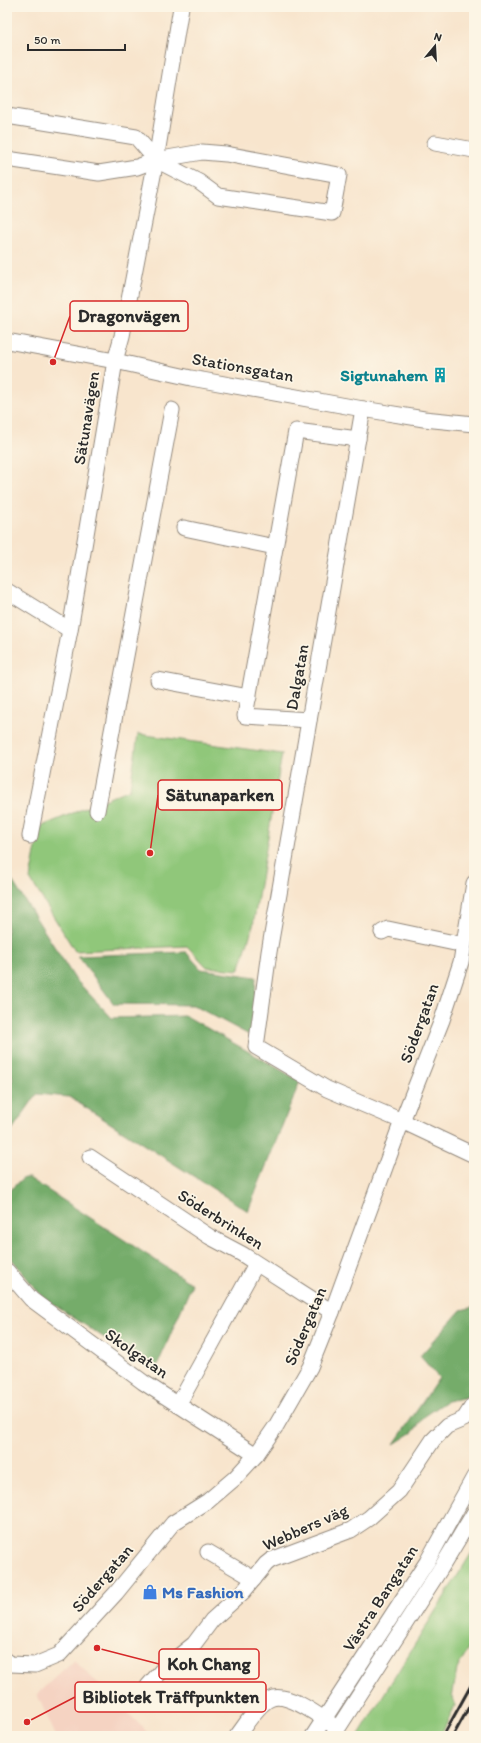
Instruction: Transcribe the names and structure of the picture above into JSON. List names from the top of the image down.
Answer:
{
  "streets": {
    "street": [
      "Stationsgatan",
      "Sätunavägen",
      "Dalgatan",
      "Södergatan",
      "Söderbrinken",
      "Skolgatan",
      "Webbers väg",
      "Västra Bangatan"
    ]
  },
  "crossings": [
    ["Stationsgatan", "Sätunavägen"],
    ["Stationsgatan", "Dalgatan"],
    ["Dalgatan", "Södergatan"],
    ["Södergatan", "Söderbrinken"],
    ["Södergatan", "Skolgatan"]
  ],
  "places": {
    "other": [
      "Dragonvägen",
      "Sätunaparken",
      "Koh Chang",
      "Bibliotek Träffpunkten"
    ],
    "building": ["Sigtunahem"],
    "shop": ["Ms Fashion"]
  },
  "scale_bar": "50 m",
  "north": "top"
}
